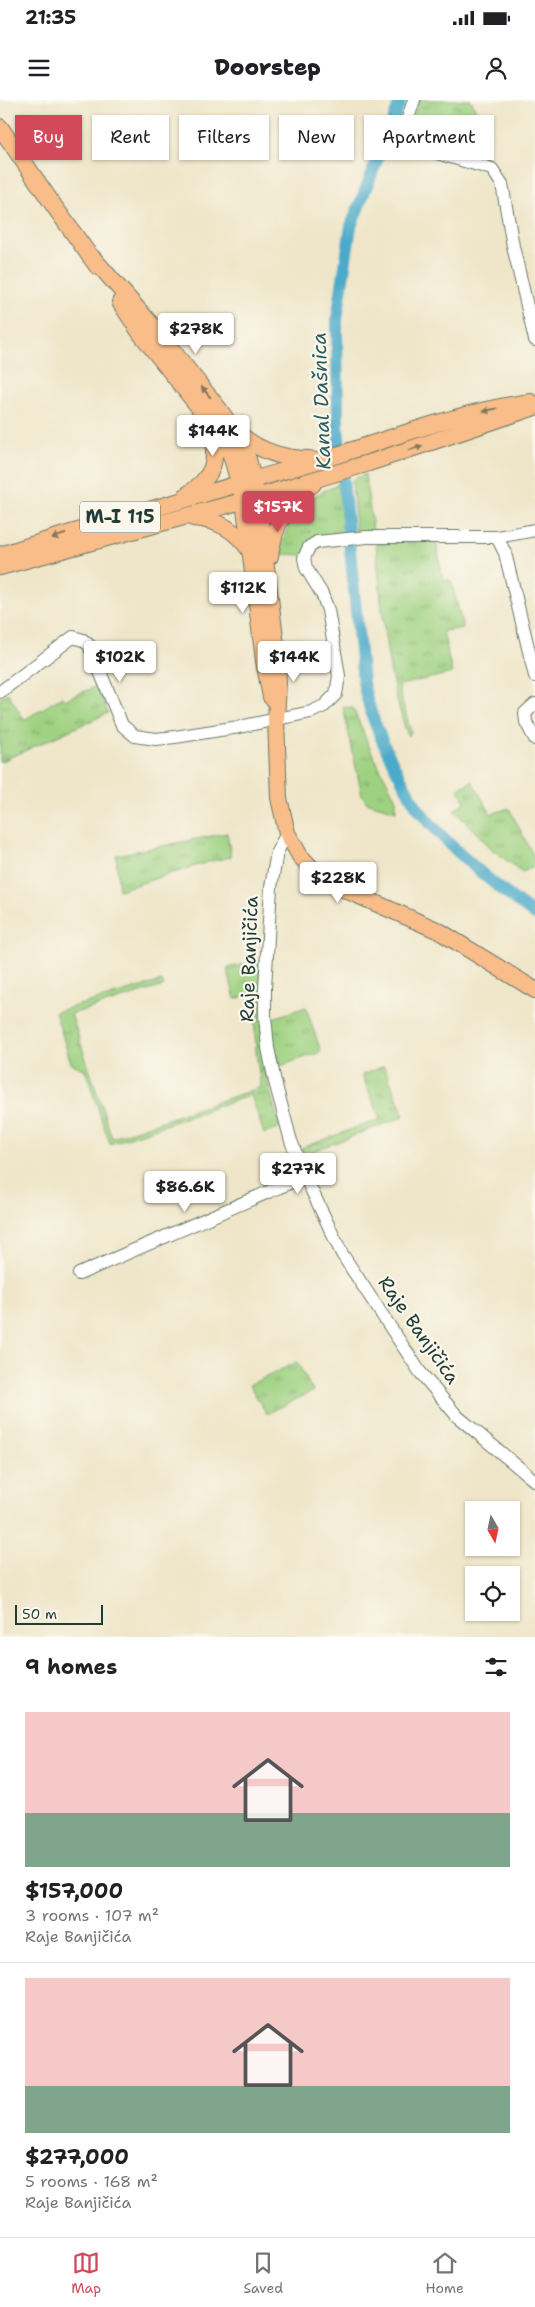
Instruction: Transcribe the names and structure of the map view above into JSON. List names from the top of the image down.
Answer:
{
  "streets": {
    "main road": ["M-I 115"],
    "street": ["Raje Banjičića"]
  },
  "water": ["Kanal Dašnica"],
  "scale_bar": "50 m",
  "north": "bottom",
  "page": {
    "status": "21:35",
    "header": "Doorstep",
    "chip": [
      "Buy",
      "Rent",
      "Filters",
      "New",
      "Apartment"
    ],
    "price": [
      "$278K",
      "$144K",
      "$157K",
      "$112K",
      "$102K",
      "$144K",
      "$228K",
      "$277K",
      "$86.6K"
    ],
    "scale": "50 m",
    "heading": "9 homes",
    "list": [
      {
        "name": "$157,000",
        "note": "3 rooms · 107 m² · Raje Banjičića"
      },
      {
        "name": "$277,000",
        "note": "5 rooms · 168 m² · Raje Banjičića"
      }
    ],
    "tabs": ["Map", "Saved", "Home"]
  }
}
